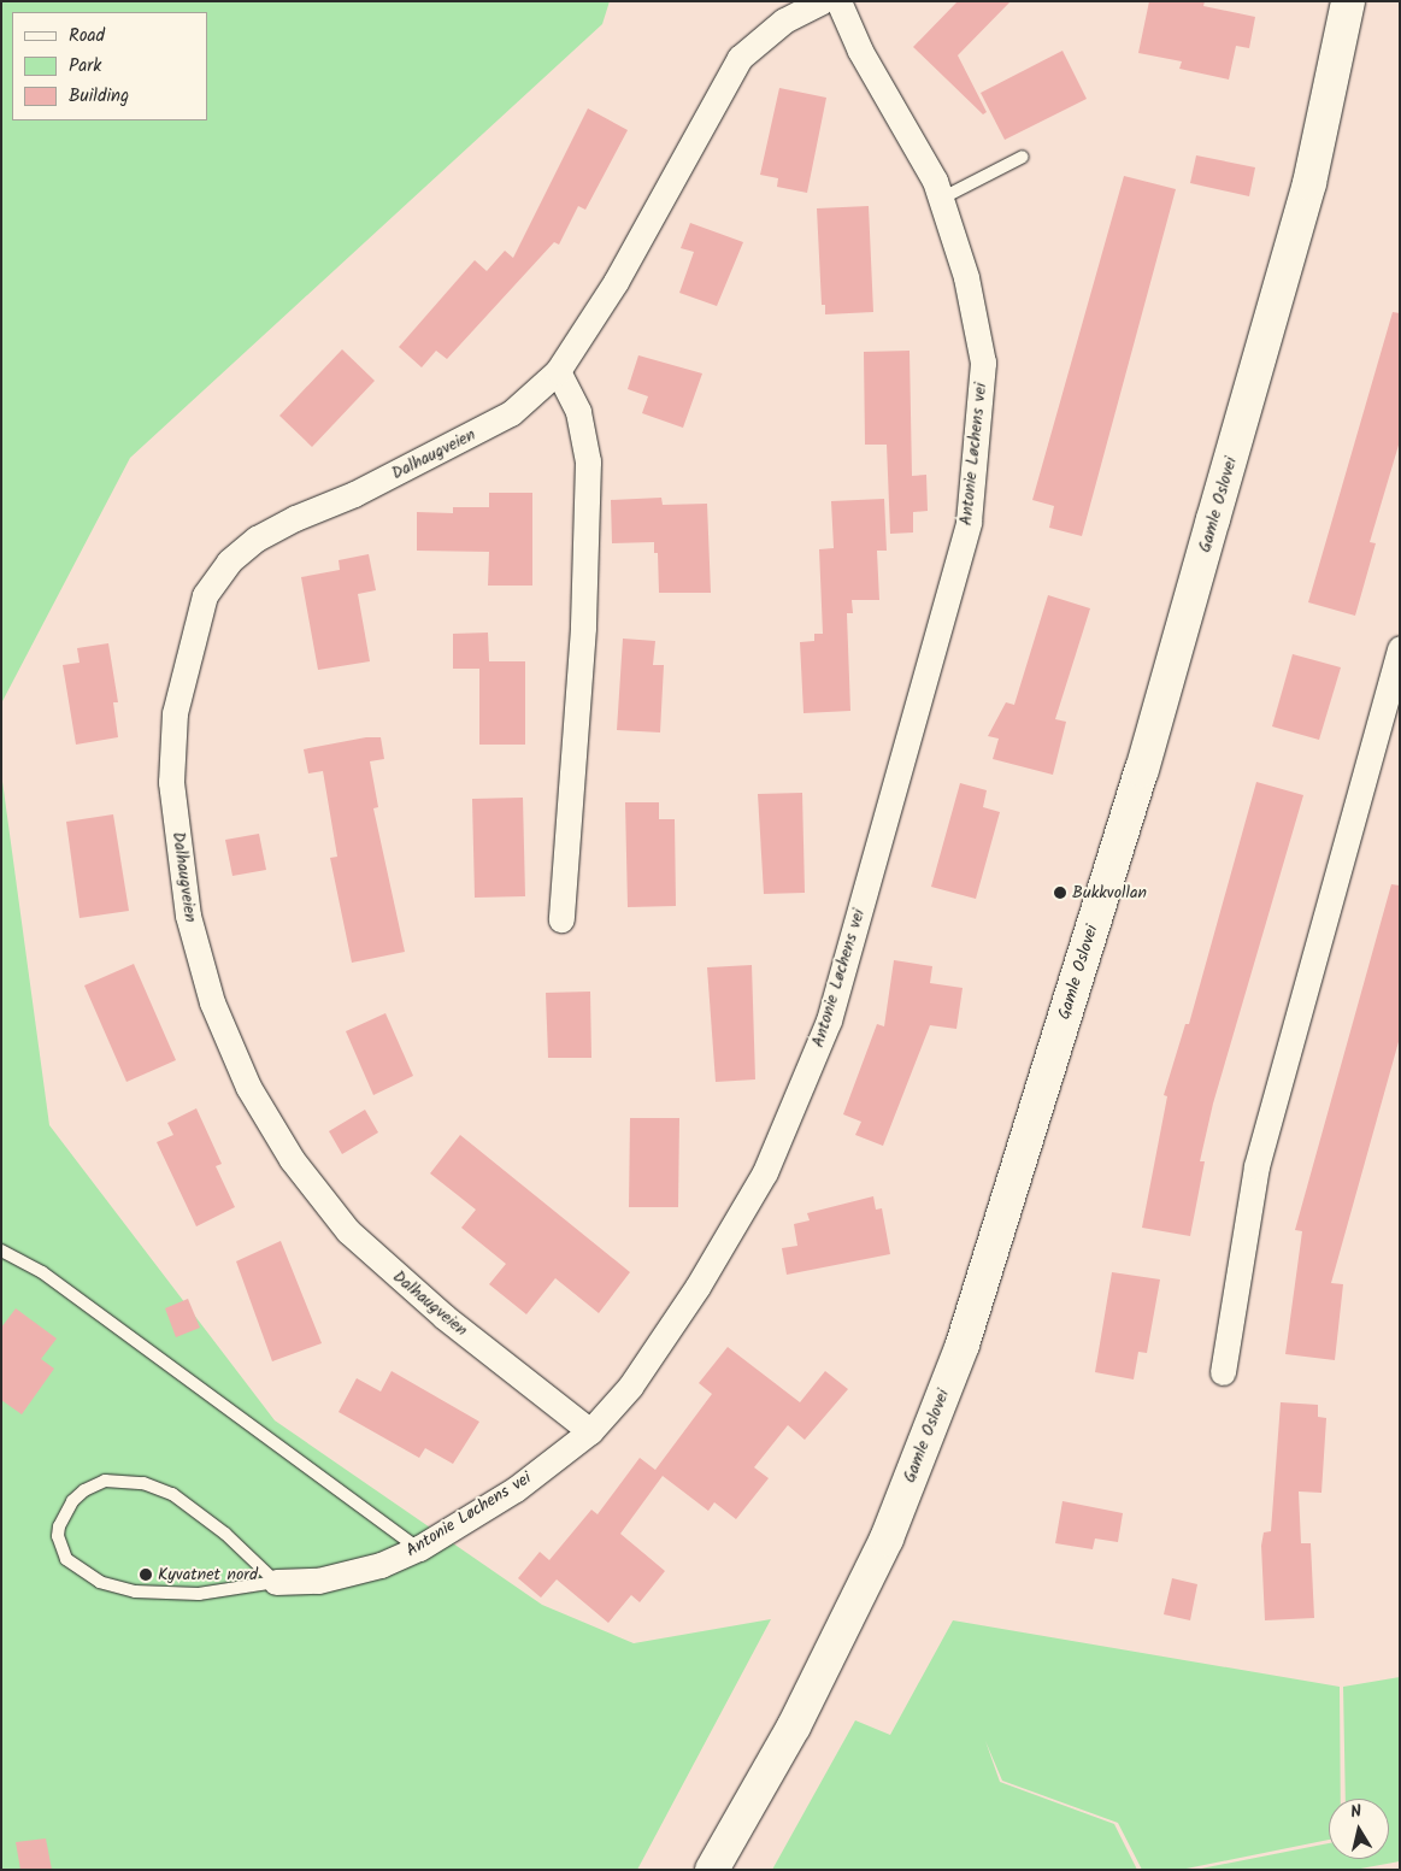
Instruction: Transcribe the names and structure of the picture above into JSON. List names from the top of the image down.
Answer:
{
  "streets": {
    "street": ["Dalhaugveien", "Antonie Løchens vei", "Gamle Oslovei"]
  },
  "crossings": [
    ["Dalhaugveien", "Antonie Løchens vei"]
  ],
  "places": ["Bukkvollan", "Kyvatnet nord"],
  "legend": ["Road", "Park", "Building"],
  "north": "top"
}
